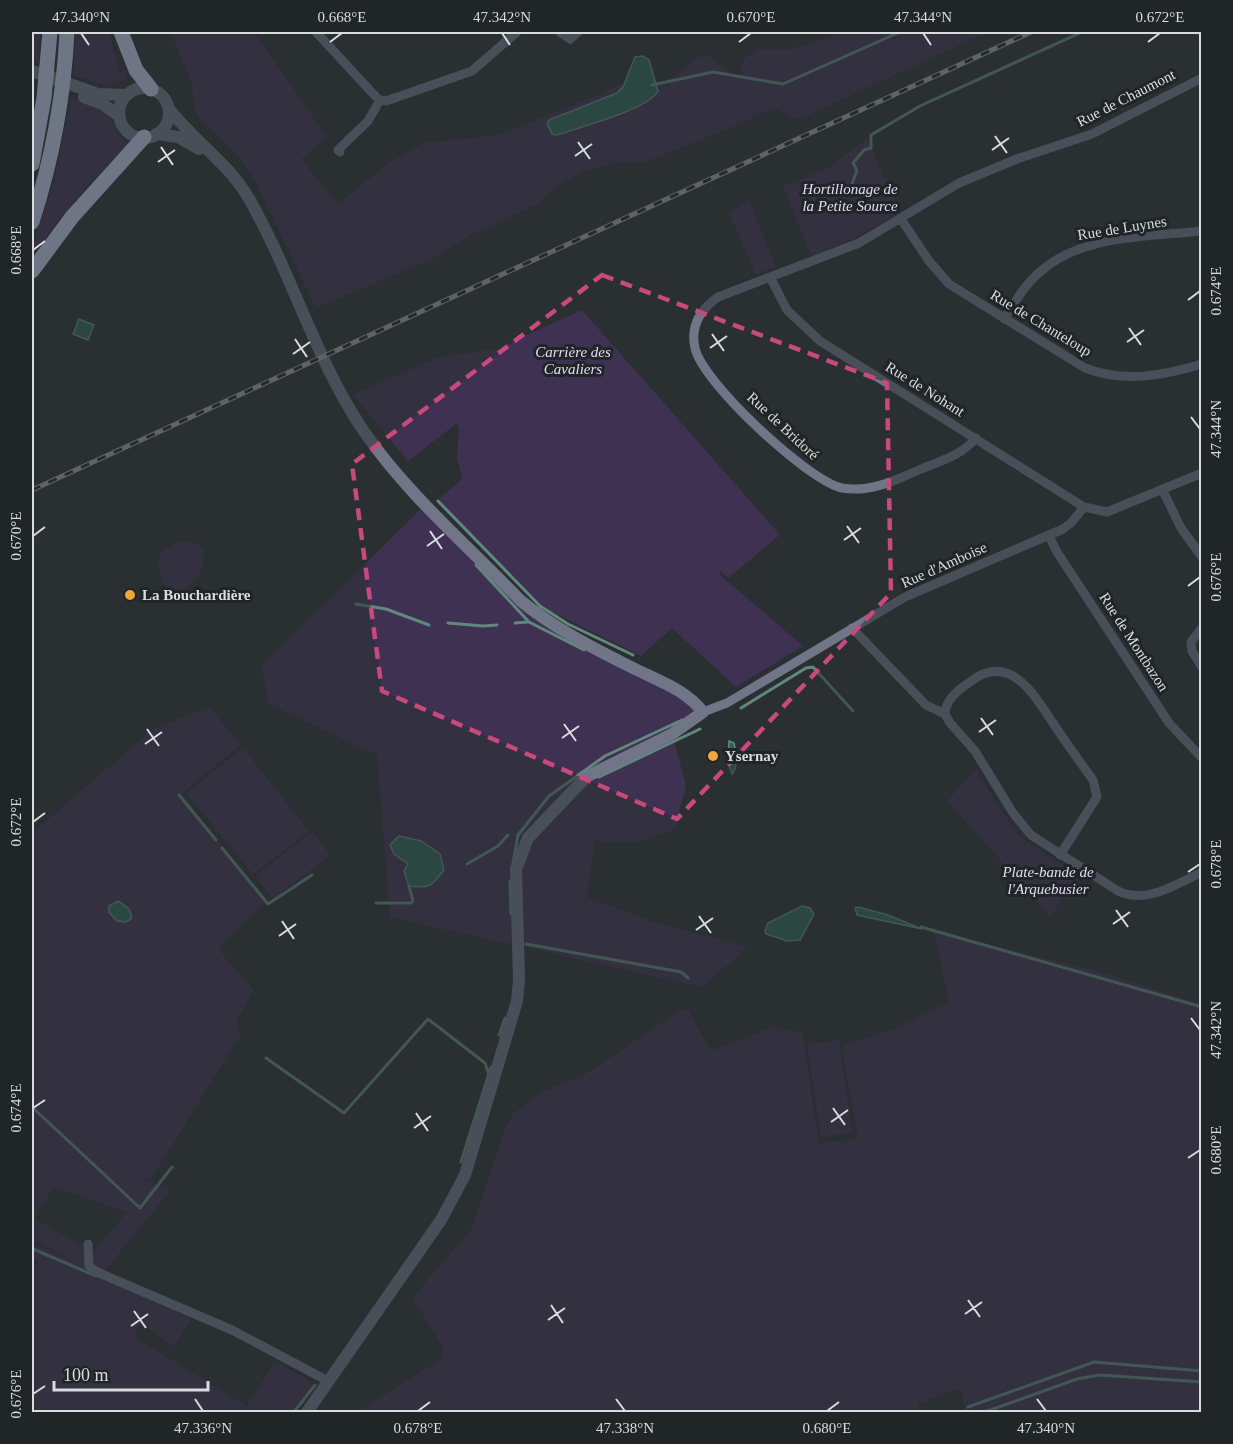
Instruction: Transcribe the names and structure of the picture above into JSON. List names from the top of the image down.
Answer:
{
  "streets": {
    "street": [
      "Rue de Chaumont",
      "Rue de Luynes",
      "Rue de Chanteloup",
      "Rue de Nohant",
      "Rue de Bridoré",
      "Rue d'Amboise",
      "Rue de Montbazon"
    ]
  },
  "crossings": [
    ["Rue de Chaumont", "Rue de Chanteloup"],
    ["Rue de Chaumont", "Rue de Nohant"],
    ["Rue de Chaumont", "Rue de Bridoré"],
    ["Rue de Luynes", "Rue de Chanteloup"],
    ["Rue de Nohant", "Rue de Bridoré"],
    ["Rue de Nohant", "Rue d'Amboise"],
    ["Rue d'Amboise", "Rue de Montbazon"]
  ],
  "parks": ["Hortillonage de la Petite Source", "Carrière des Cavaliers", "Plate-bande de l'Arquebusier"],
  "places": ["La Bouchardière", "Ysernay"],
  "scale_bar": "100 m",
  "coordinates": [
    "47.340°N",
    "0.668°E",
    "47.342°N",
    "0.670°E",
    "47.344°N",
    "0.672°E",
    "0.674°E",
    "0.676°E",
    "0.678°E",
    "0.680°E",
    "47.336°N",
    "47.338°N"
  ]
}
